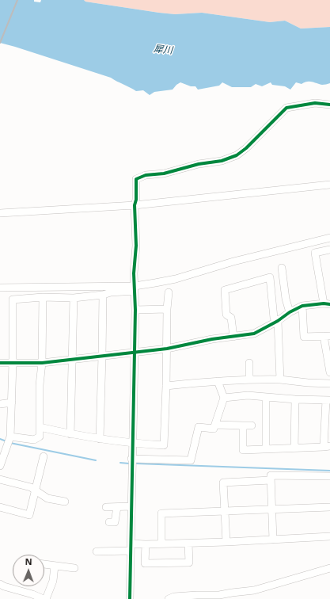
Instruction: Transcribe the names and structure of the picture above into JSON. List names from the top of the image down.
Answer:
{
  "water": ["犀川"],
  "north": "top"
}
